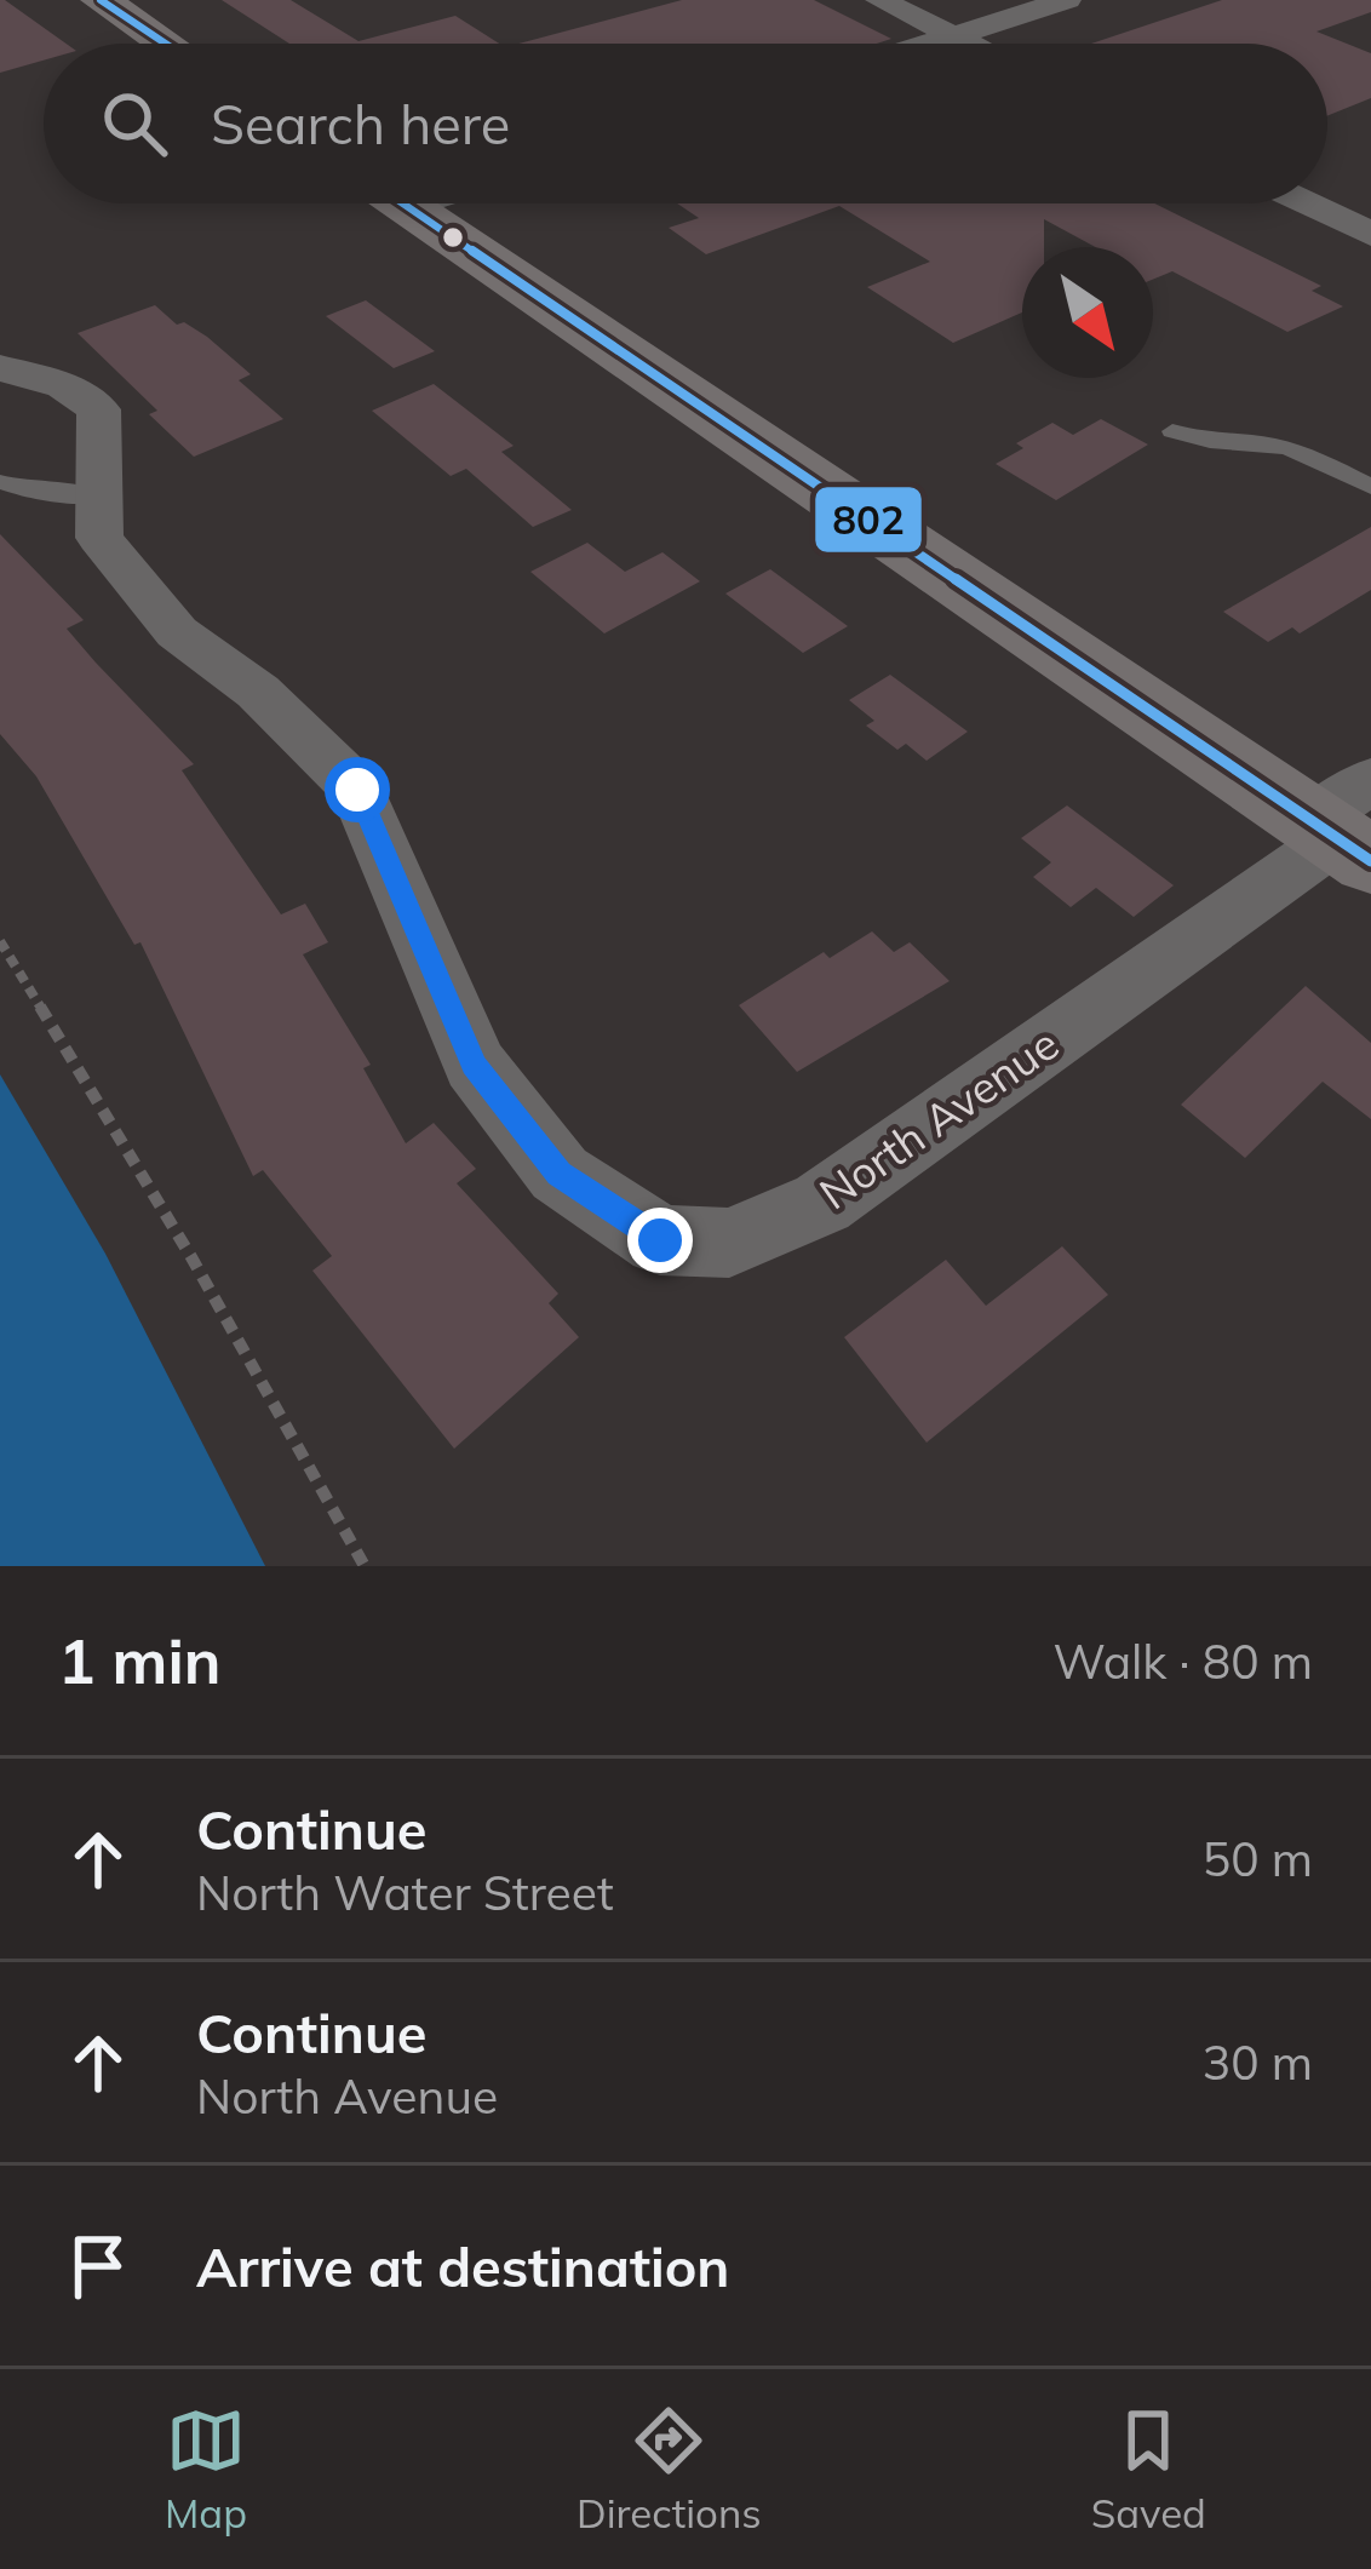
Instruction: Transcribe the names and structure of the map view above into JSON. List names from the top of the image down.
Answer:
{
  "streets": {
    "street": ["North Avenue"]
  },
  "lines": ["transit line 802"],
  "north": "bottom right",
  "page": {
    "search": "Search here",
    "heading": ["1 min", "Walk · 80 m"],
    "list": [
      ["Continue", "North Water Street", "50 m"],
      ["Continue", "North Avenue", "30 m"],
      "Arrive at destination"
    ],
    "nav": ["Map", "Directions", "Saved"]
  }
}
